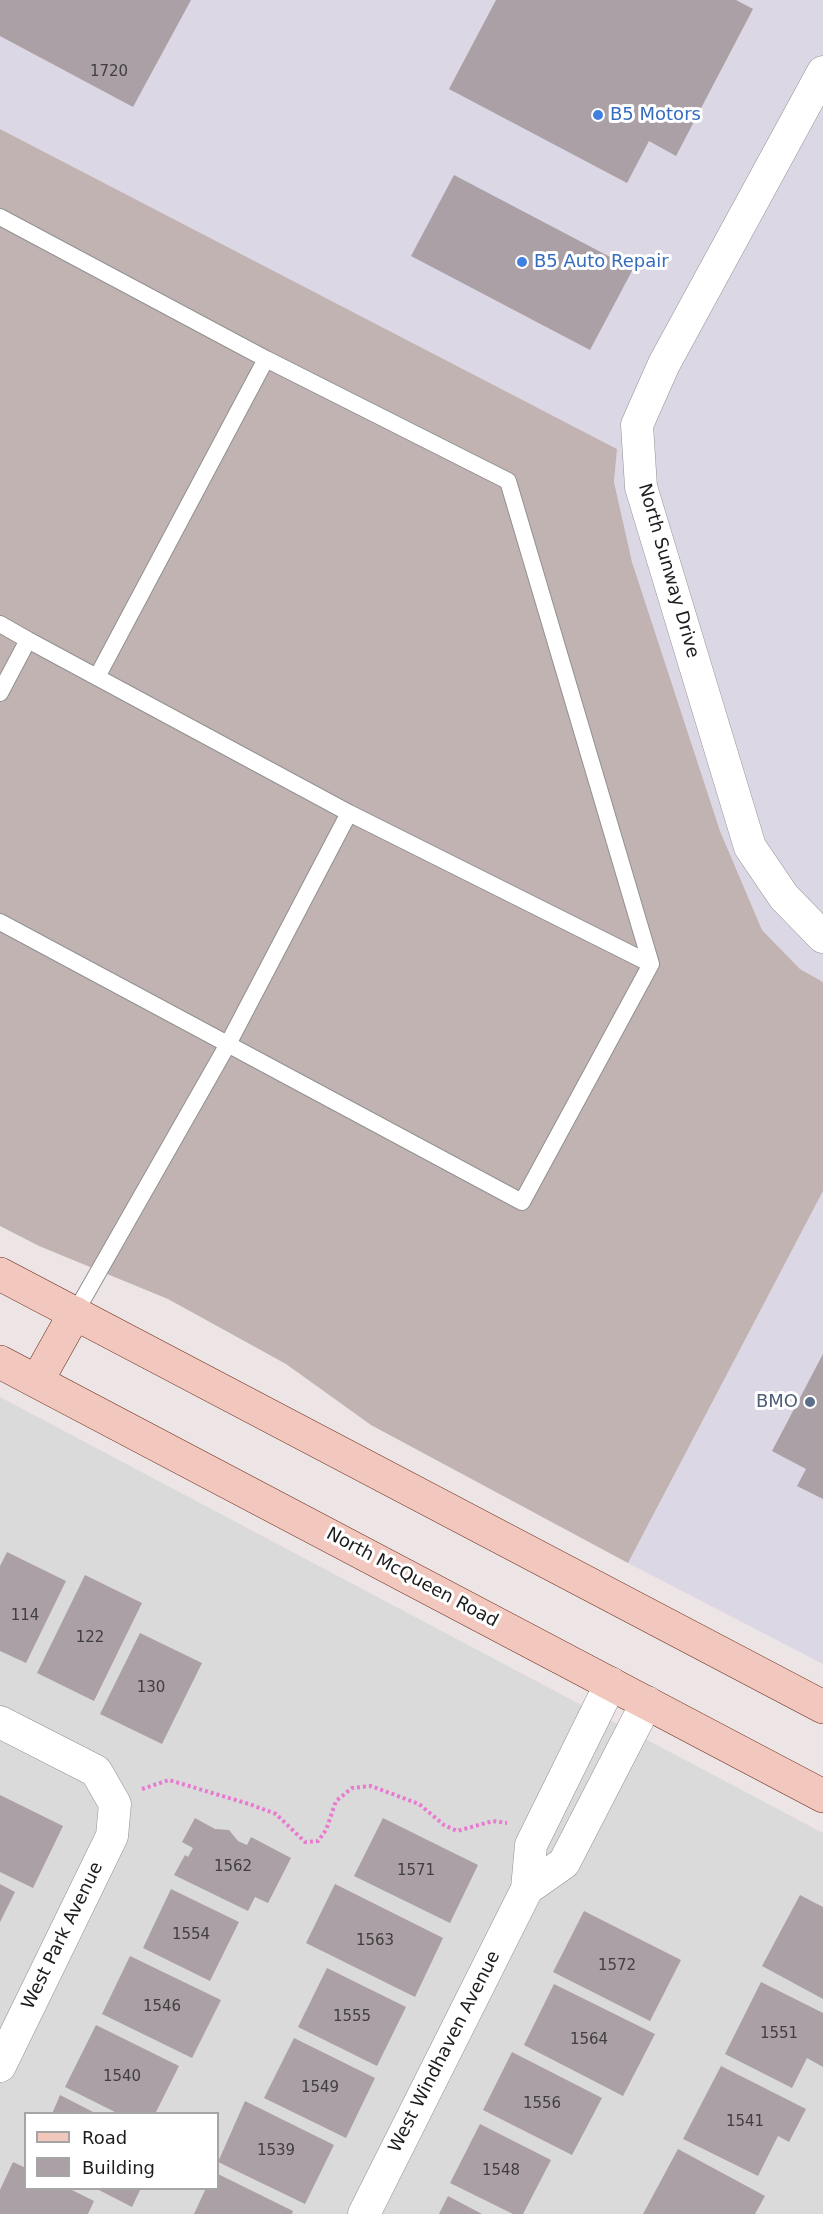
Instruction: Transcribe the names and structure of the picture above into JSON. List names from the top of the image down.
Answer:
{
  "streets": {
    "main road": ["North McQueen Road"],
    "street": ["North Sunway Drive", "West Park Avenue", "West Windhaven Avenue"]
  },
  "crossings": [
    ["North McQueen Road", "West Windhaven Avenue"]
  ],
  "places": ["B5 Motors", "B5 Auto Repair", "BMO"],
  "house_numbers": [
    "1720",
    "114",
    "122",
    "130",
    "1562",
    "1571",
    "1554",
    "1563",
    "1572",
    "1546",
    "1555",
    "1551",
    "1564",
    "1540",
    "1549",
    "1556",
    "1541",
    "1539",
    "1548"
  ],
  "legend": ["Road", "Building"]
}
